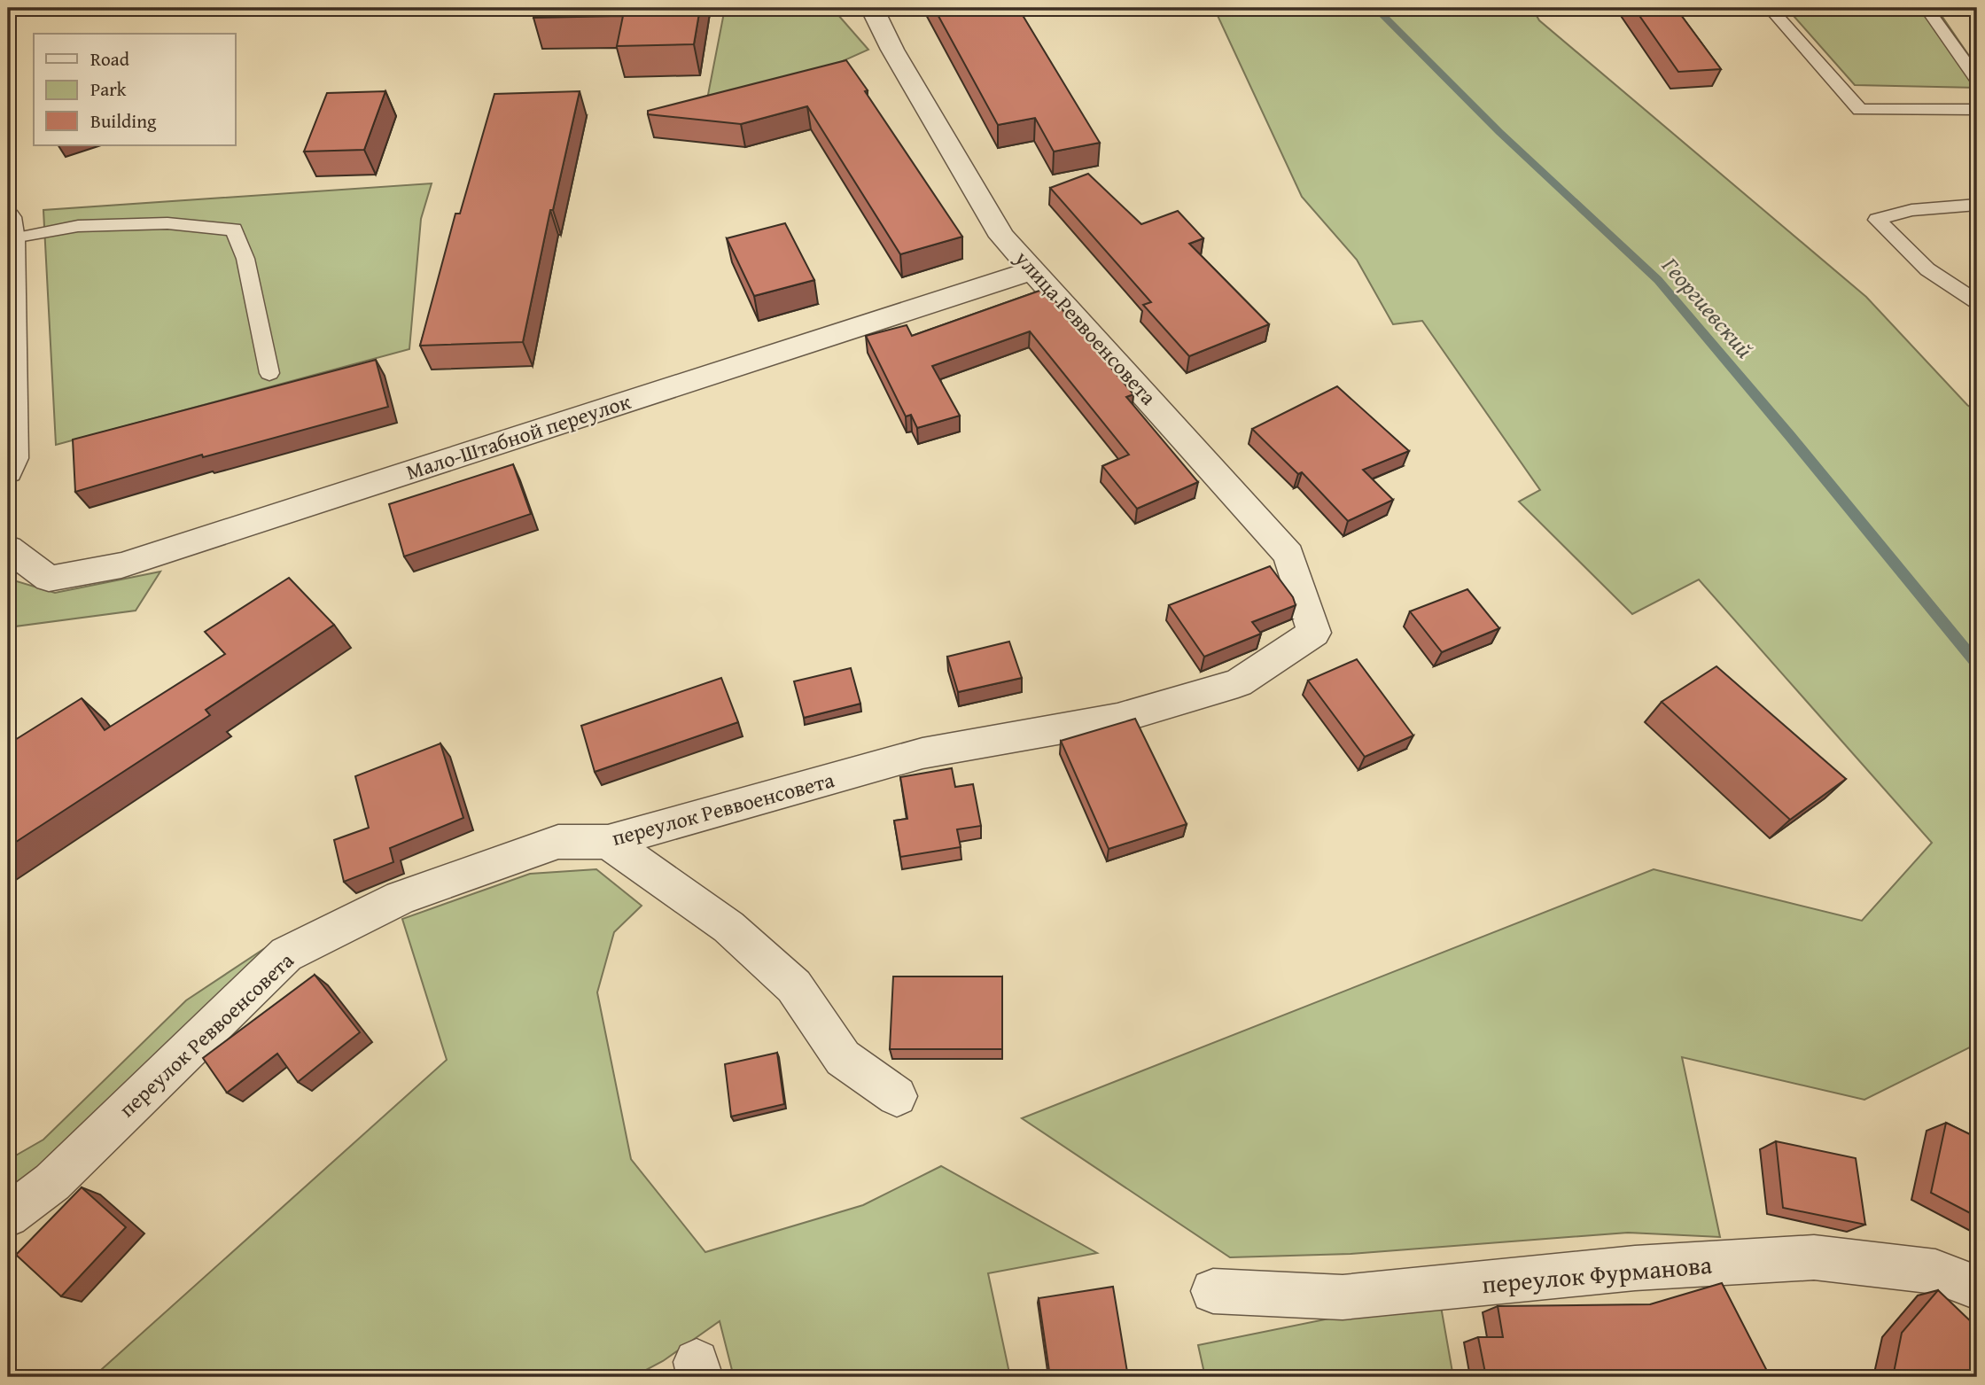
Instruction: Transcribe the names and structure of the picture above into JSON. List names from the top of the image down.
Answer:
{
  "streets": {
    "street": [
      "улица Реввоенсовета",
      "Мало-Штабной переулок",
      "переулок Реввоенсовета",
      "переулок Фурманова"
    ]
  },
  "crossings": [
    ["улица Реввоенсовета", "Мало-Штабной переулок"],
    ["улица Реввоенсовета", "переулок Реввоенсовета"]
  ],
  "water": ["Георгиевский"],
  "legend": ["Road", "Park", "Building"]
}
